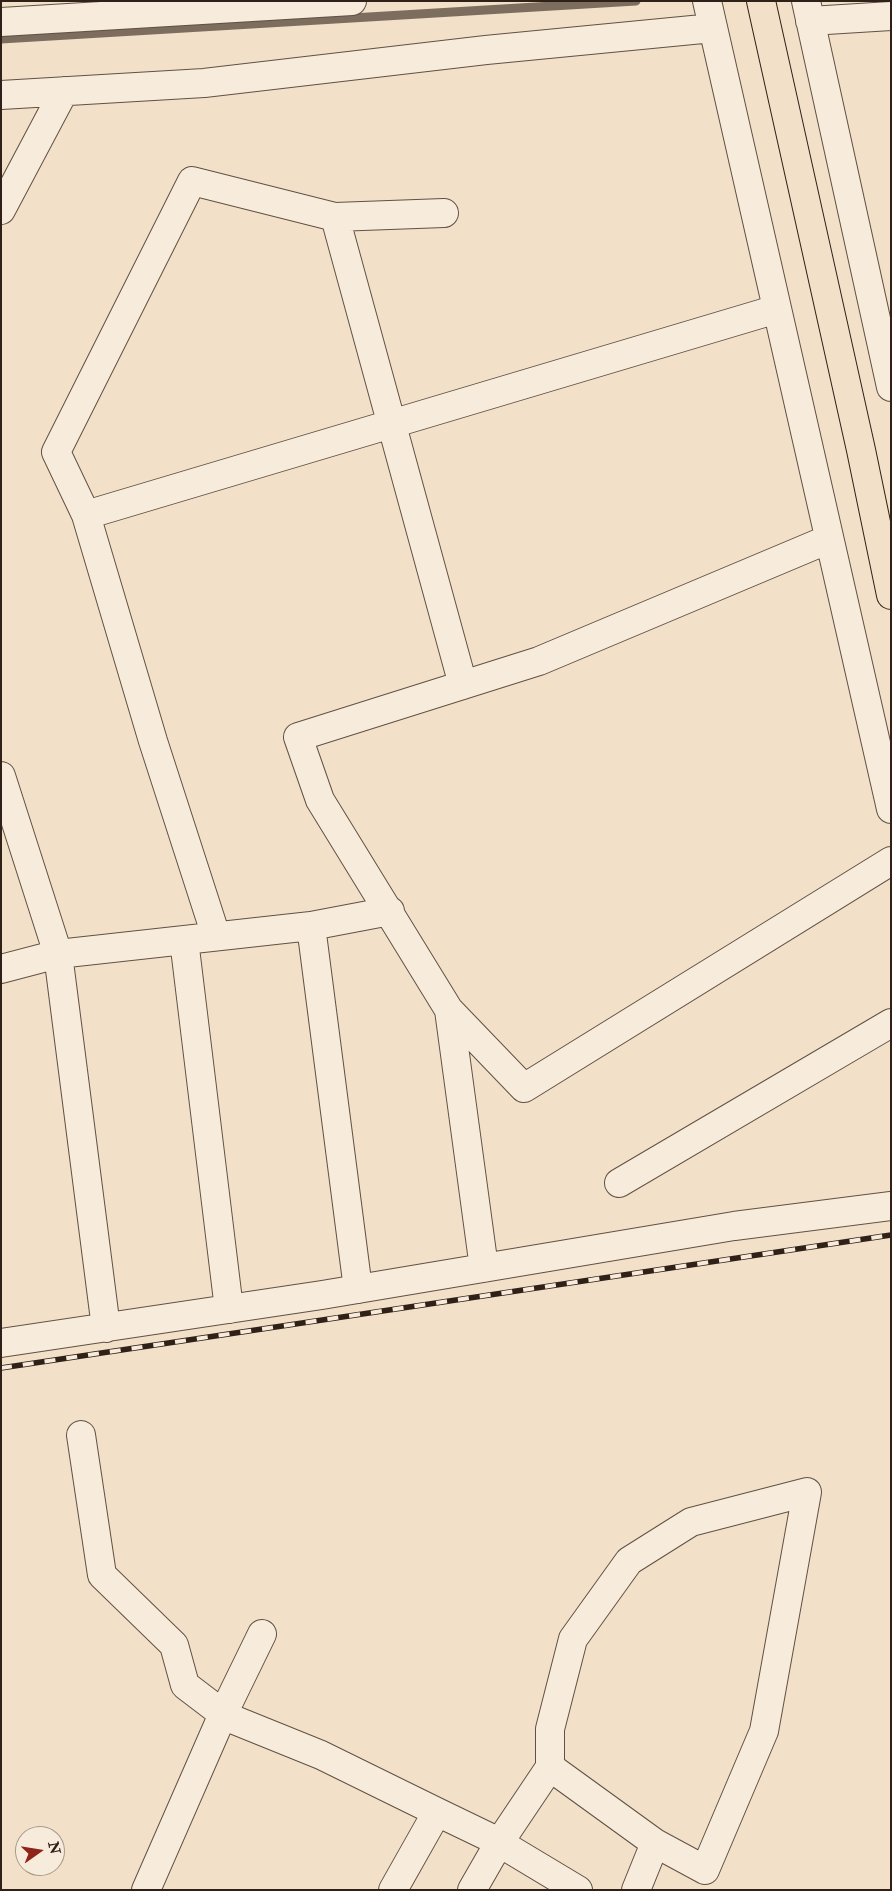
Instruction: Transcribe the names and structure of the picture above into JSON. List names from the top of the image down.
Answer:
{
  "north": "right"
}
